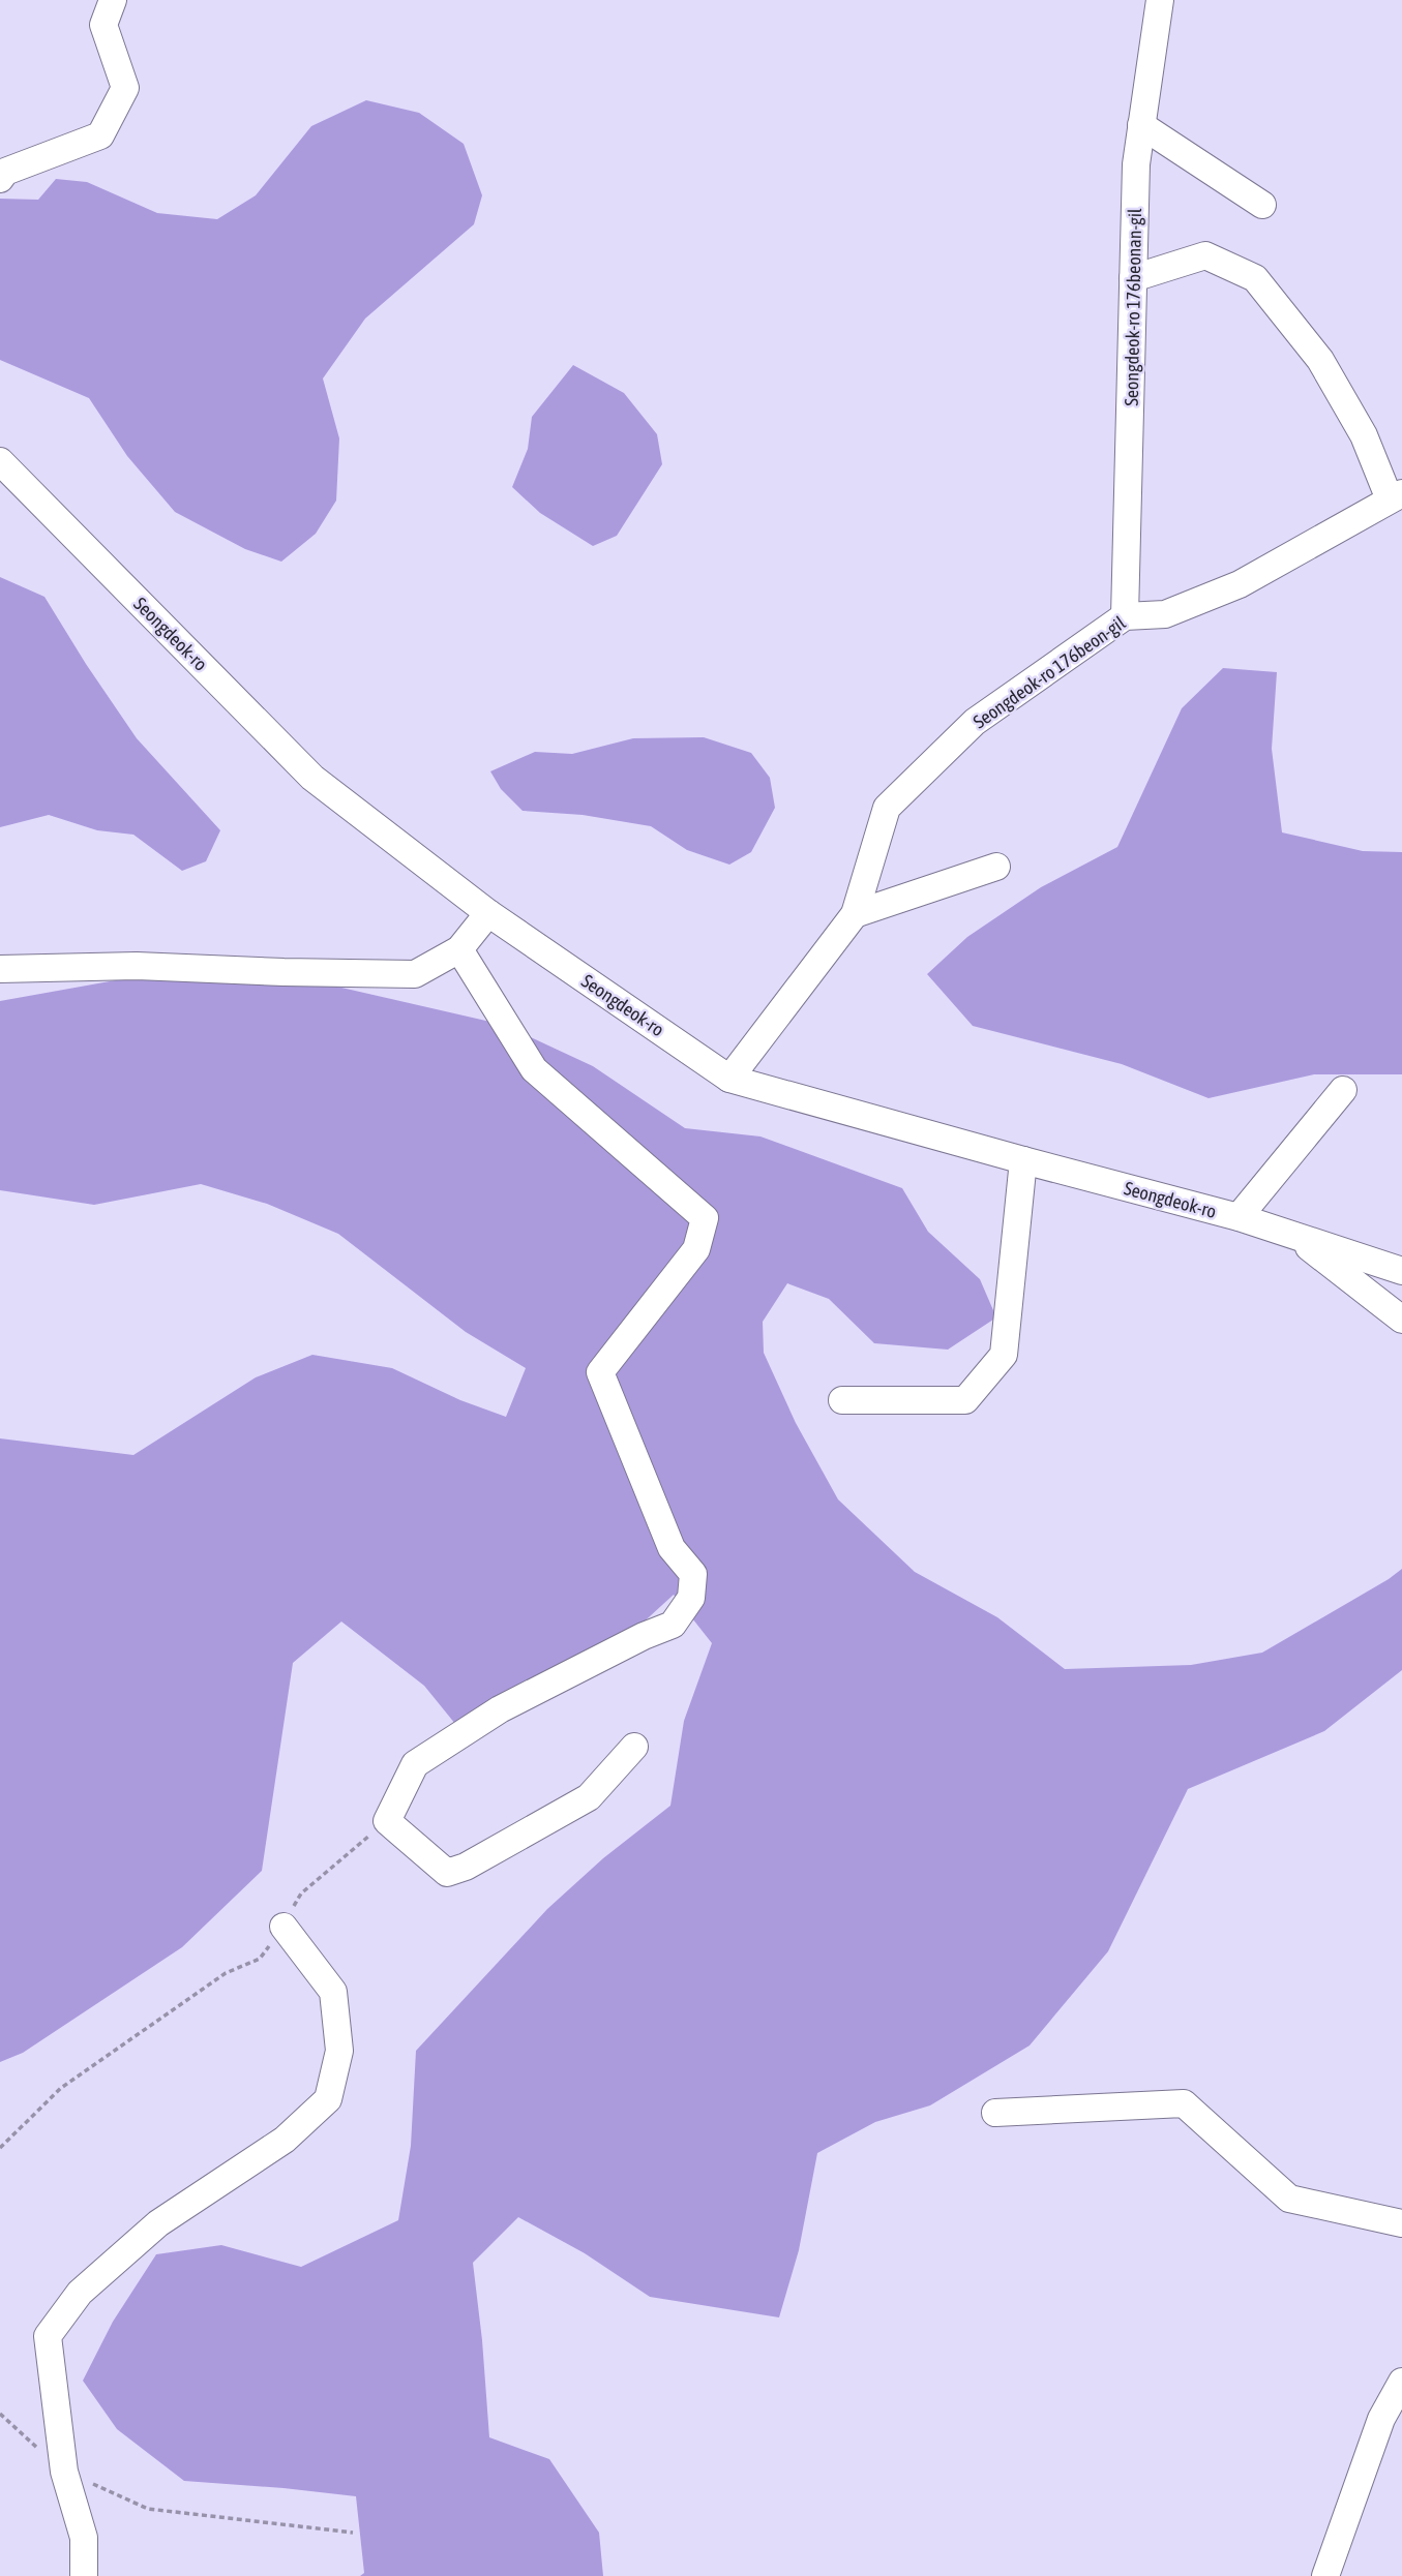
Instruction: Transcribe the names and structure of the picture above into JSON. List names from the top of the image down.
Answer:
{
  "streets": {
    "street": ["Seongdeok-ro 176beonan-gil", "Seongdeok-ro", "Seongdeok-ro 176beon-gil"]
  },
  "crossings": [
    ["Seongdeok-ro 176beonan-gil", "Seongdeok-ro 176beon-gil"],
    ["Seongdeok-ro", "Seongdeok-ro 176beon-gil"]
  ]
}
